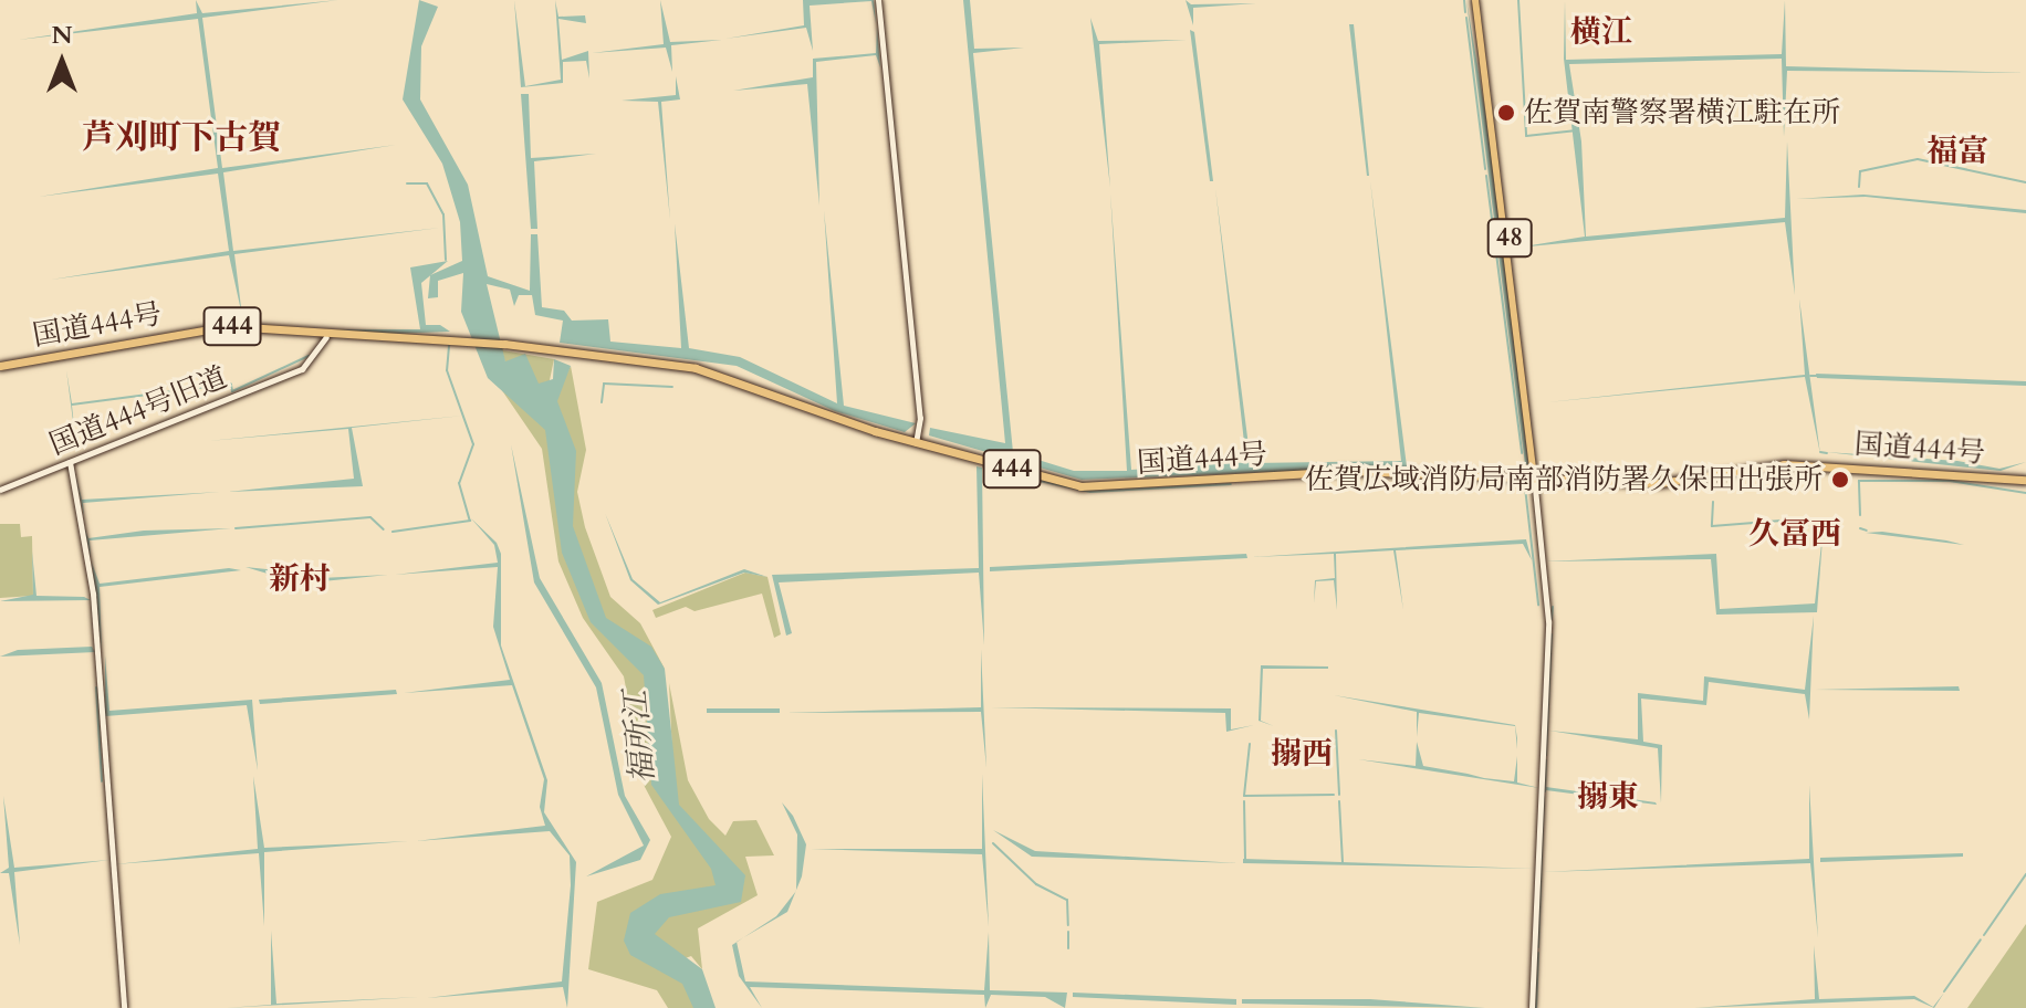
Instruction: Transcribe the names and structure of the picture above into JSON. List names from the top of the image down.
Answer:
{
  "streets": {
    "highway": ["国道444号", "444"],
    "main road": ["48"],
    "street": ["国道444号旧道"]
  },
  "crossings": [
    ["48", "国道444号"],
    ["国道444号", "国道444号旧道"]
  ],
  "districts": [
    "横江",
    "芦刈町下古賀",
    "福富",
    "久冨西",
    "新村",
    "搦西",
    "搦東"
  ],
  "water": ["福所江"],
  "places": ["佐賀南警察署横江駐在所", "佐賀広域消防局南部消防署久保田出張所"],
  "north": "top"
}
